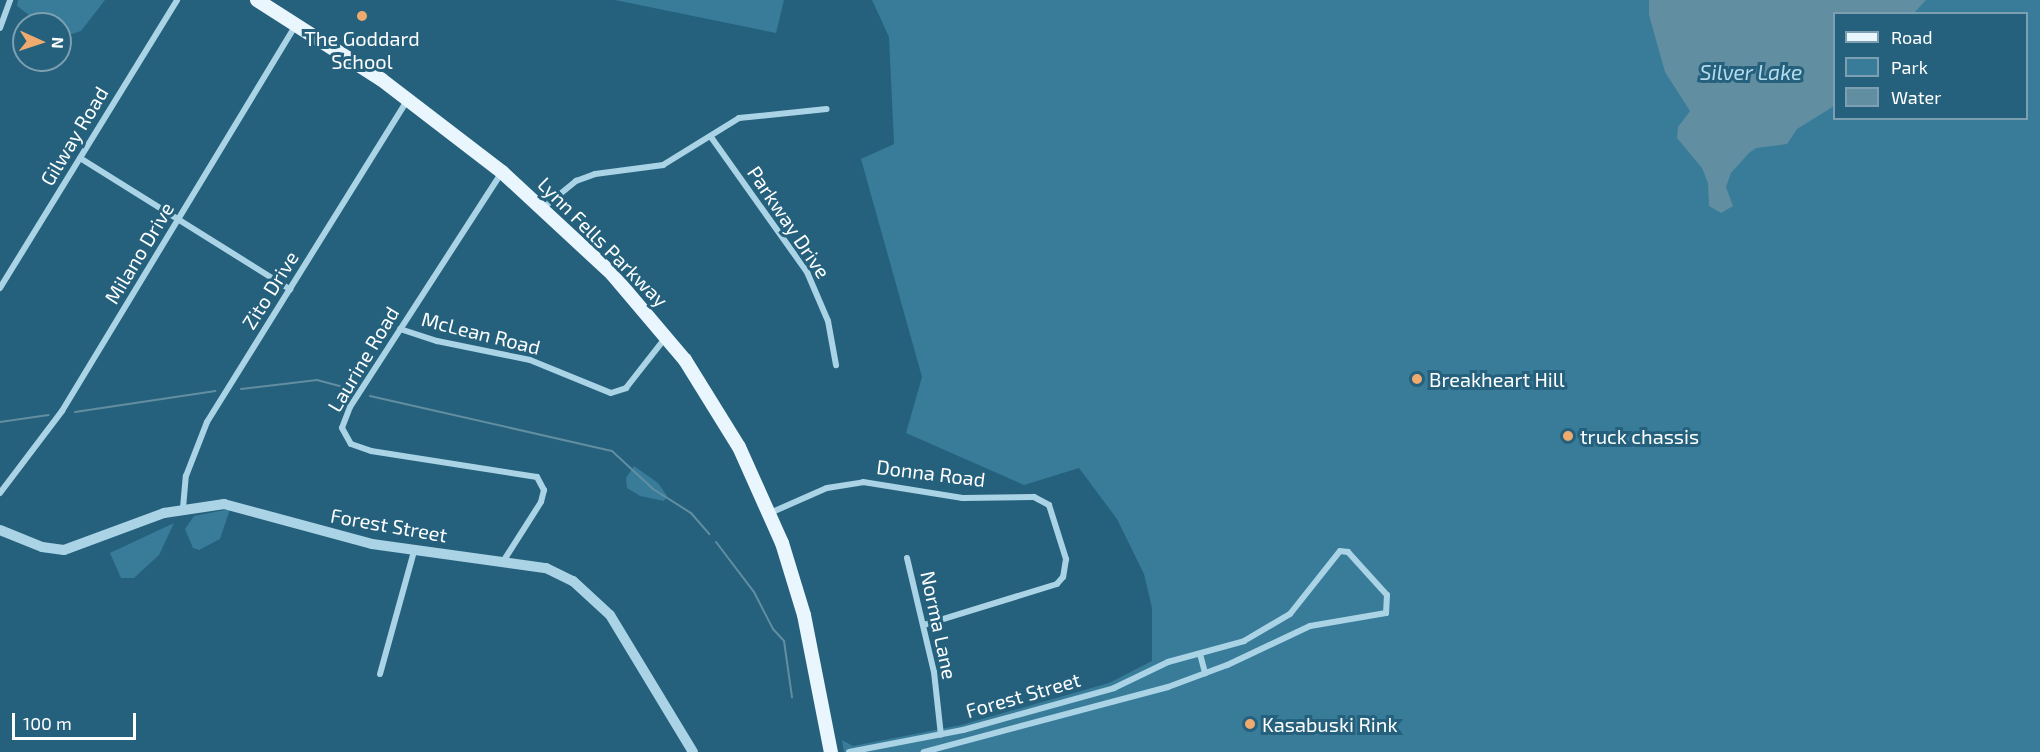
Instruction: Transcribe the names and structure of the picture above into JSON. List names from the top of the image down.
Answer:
{
  "streets": {
    "main road": ["Lynn Fells Parkway"],
    "street": [
      "Gilway Road",
      "Parkway Drive",
      "Milano Drive",
      "Zito Drive",
      "McLean Road",
      "Laurine Road",
      "Donna Road",
      "Forest Street",
      "Norma Lane"
    ]
  },
  "crossings": [
    ["Lynn Fells Parkway", "Milano Drive"],
    ["Lynn Fells Parkway", "Zito Drive"],
    ["Lynn Fells Parkway", "McLean Road"],
    ["Lynn Fells Parkway", "Laurine Road"],
    ["Lynn Fells Parkway", "Donna Road"],
    ["Zito Drive", "Forest Street"],
    ["McLean Road", "Laurine Road"],
    ["Laurine Road", "Forest Street"],
    ["Donna Road", "Norma Lane"],
    ["Forest Street", "Norma Lane"]
  ],
  "water": ["Silver Lake"],
  "places": [
    "The Goddard School",
    "Breakheart Hill",
    "truck chassis",
    "Kasabuski Rink"
  ],
  "legend": ["Road", "Park", "Water"],
  "scale_bar": "100 m",
  "north": "right"
}
